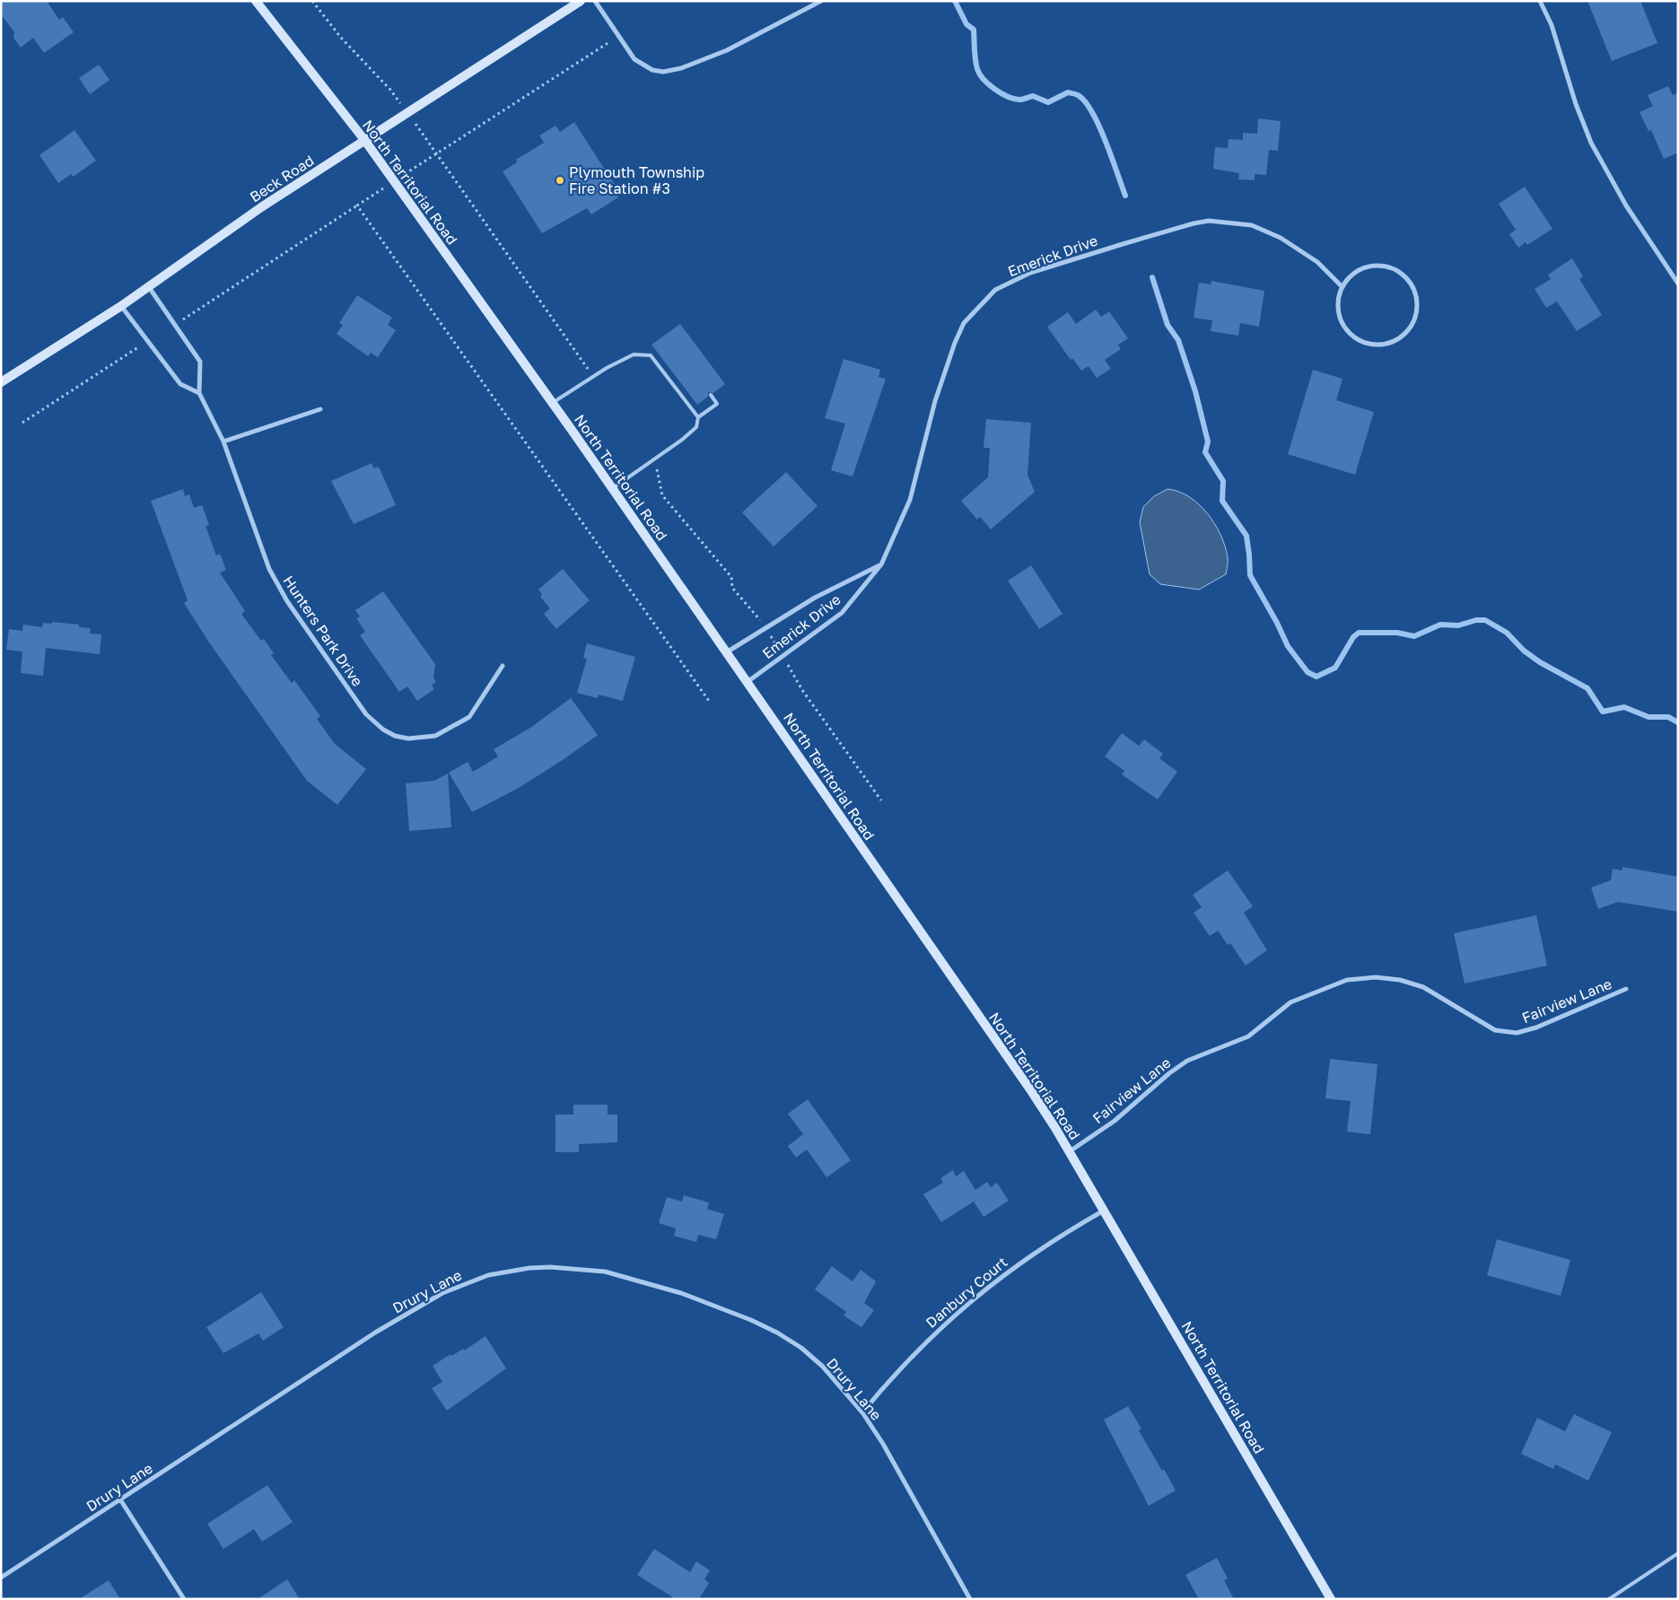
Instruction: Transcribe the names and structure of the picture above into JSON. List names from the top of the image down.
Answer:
{
  "streets": {
    "main road": ["Beck Road", "North Territorial Road"],
    "street": [
      "Emerick Drive",
      "Hunters Park Drive",
      "Fairview Lane",
      "Drury Lane",
      "Danbury Court"
    ]
  },
  "crossings": [
    ["Beck Road", "North Territorial Road"],
    ["Beck Road", "Hunters Park Drive"],
    ["North Territorial Road", "Emerick Drive"],
    ["North Territorial Road", "Fairview Lane"],
    ["North Territorial Road", "Danbury Court"],
    ["Drury Lane", "Danbury Court"]
  ],
  "places": ["Plymouth Township Fire Station #3"]
}
